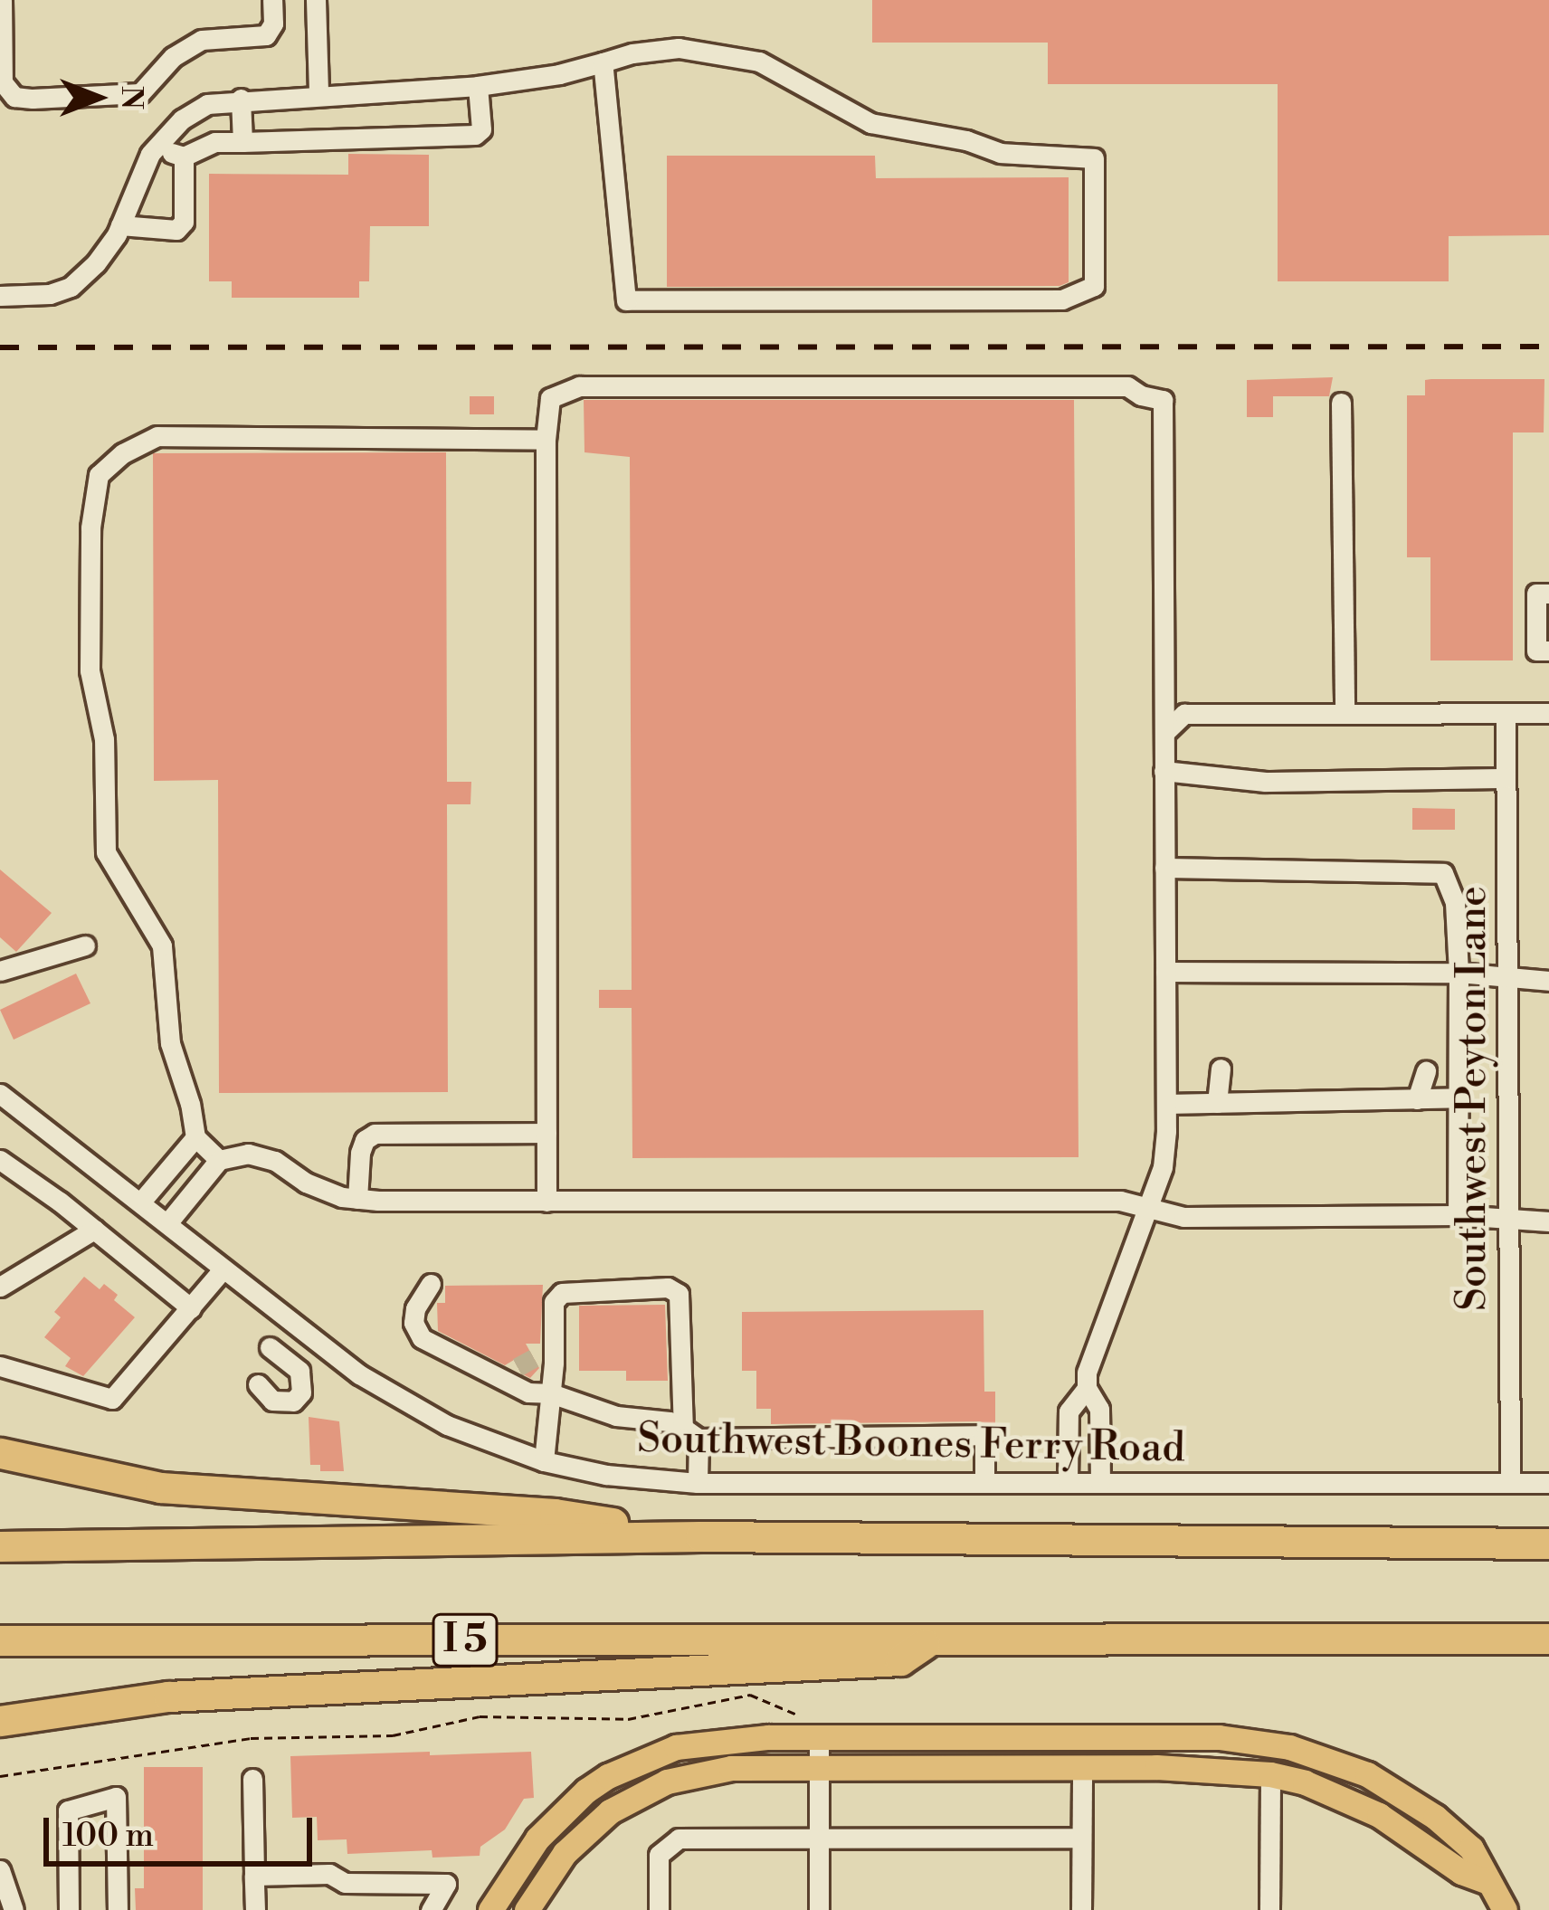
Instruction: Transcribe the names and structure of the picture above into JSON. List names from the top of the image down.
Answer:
{
  "streets": {
    "highway": ["I 5"],
    "street": ["Southwest Peyton Lane", "Southwest Boones Ferry Road"]
  },
  "crossings": [
    ["Southwest Peyton Lane", "Southwest Boones Ferry Road"]
  ],
  "scale_bar": "100 m",
  "north": "right"
}
